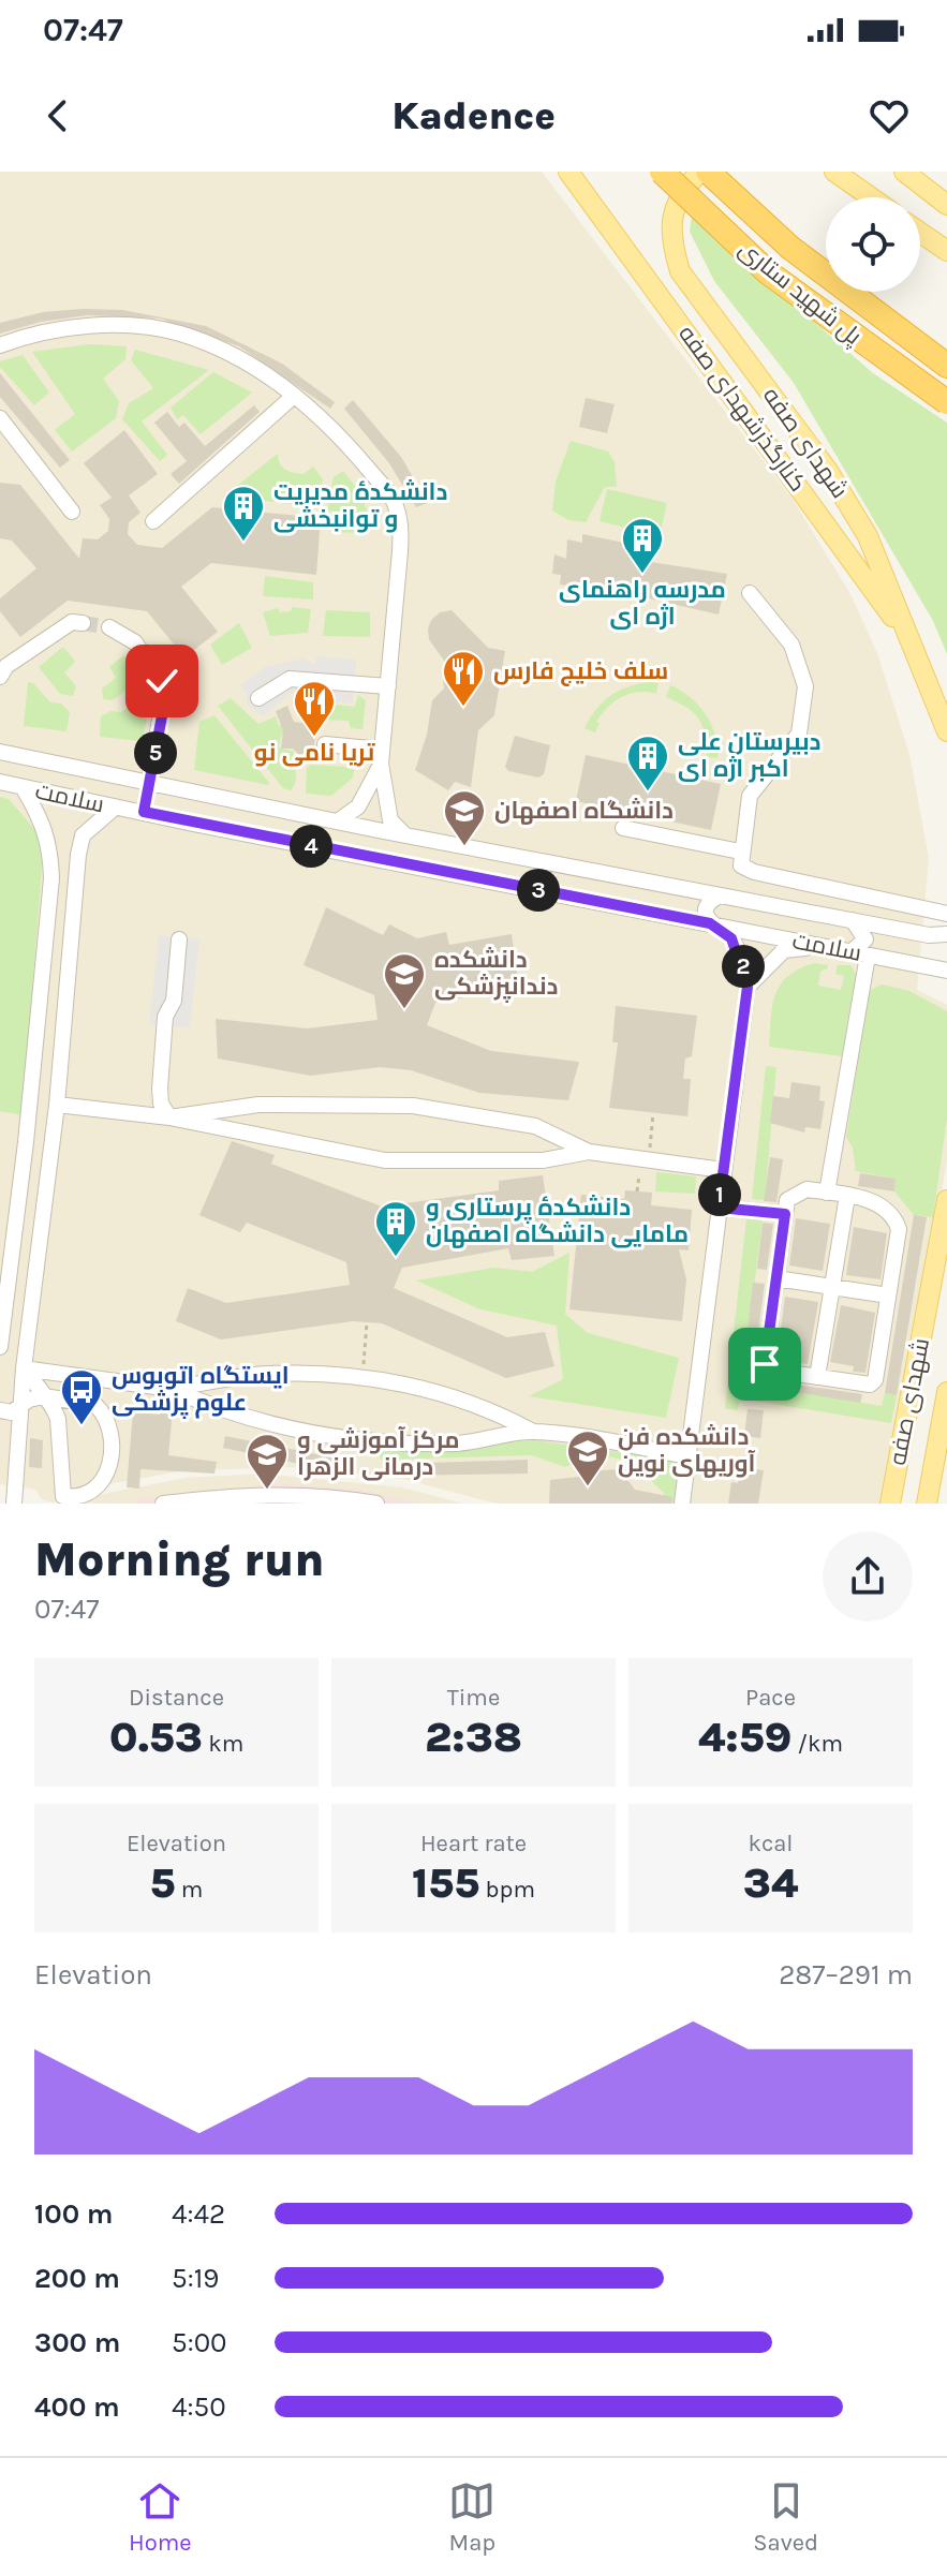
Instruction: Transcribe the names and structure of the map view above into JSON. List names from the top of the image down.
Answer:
{
  "streets": {
    "highway": ["پل شهید ستاری"],
    "main road": ["کنارگذرشهدای صفه", "شهدای صفه"],
    "lane": ["سلامت"]
  },
  "crossings": [
    ["کنارگذرشهدای صفه", "شهدای صفه"]
  ],
  "places": {
    "building": [
      "دانشکدهٔ مدیریت و توانبخشی",
      "مدرسه راهنمای اژه ای",
      "دبیرستان علی اکبر اژه ای",
      "دانشکدهٔ پرستاری و مامایی دانشگاه اصفهان"
    ],
    "restaurant": ["سلف خلیج فارس", "تریا نامی نو"],
    "school or university": [
      "دانشگاه اصفهان",
      "دانشکده دندانپزشکی",
      "دانشکده فن آوریهای نوین",
      "مرکز آموزشی و درمانی الزهرا"
    ],
    "bus stop": ["ایستگاه اتوبوس علوم پزشکی"]
  },
  "page": {
    "status": "07:47",
    "header": "Kadence",
    "pins": [
      "5",
      "4",
      "3",
      "2",
      "1"
    ],
    "heading": ["Morning run", "07:47"],
    "stats": [
      ["Distance", "0.53 km"],
      ["Time", "2:38"],
      ["Pace", "4:59 /km"],
      ["Elevation", "5 m"],
      ["Heart rate", "155 bpm"],
      ["kcal", "34"]
    ],
    "chart": ["Elevation", "287–291 m"],
    "list": [
      {
        "name": "100 m",
        "note": "4:42"
      },
      {
        "name": "200 m",
        "note": "5:19"
      },
      {
        "name": "300 m",
        "note": "5:00"
      },
      {
        "name": "400 m",
        "note": "4:50"
      }
    ],
    "tabs": ["Home", "Map", "Saved"]
  }
}
